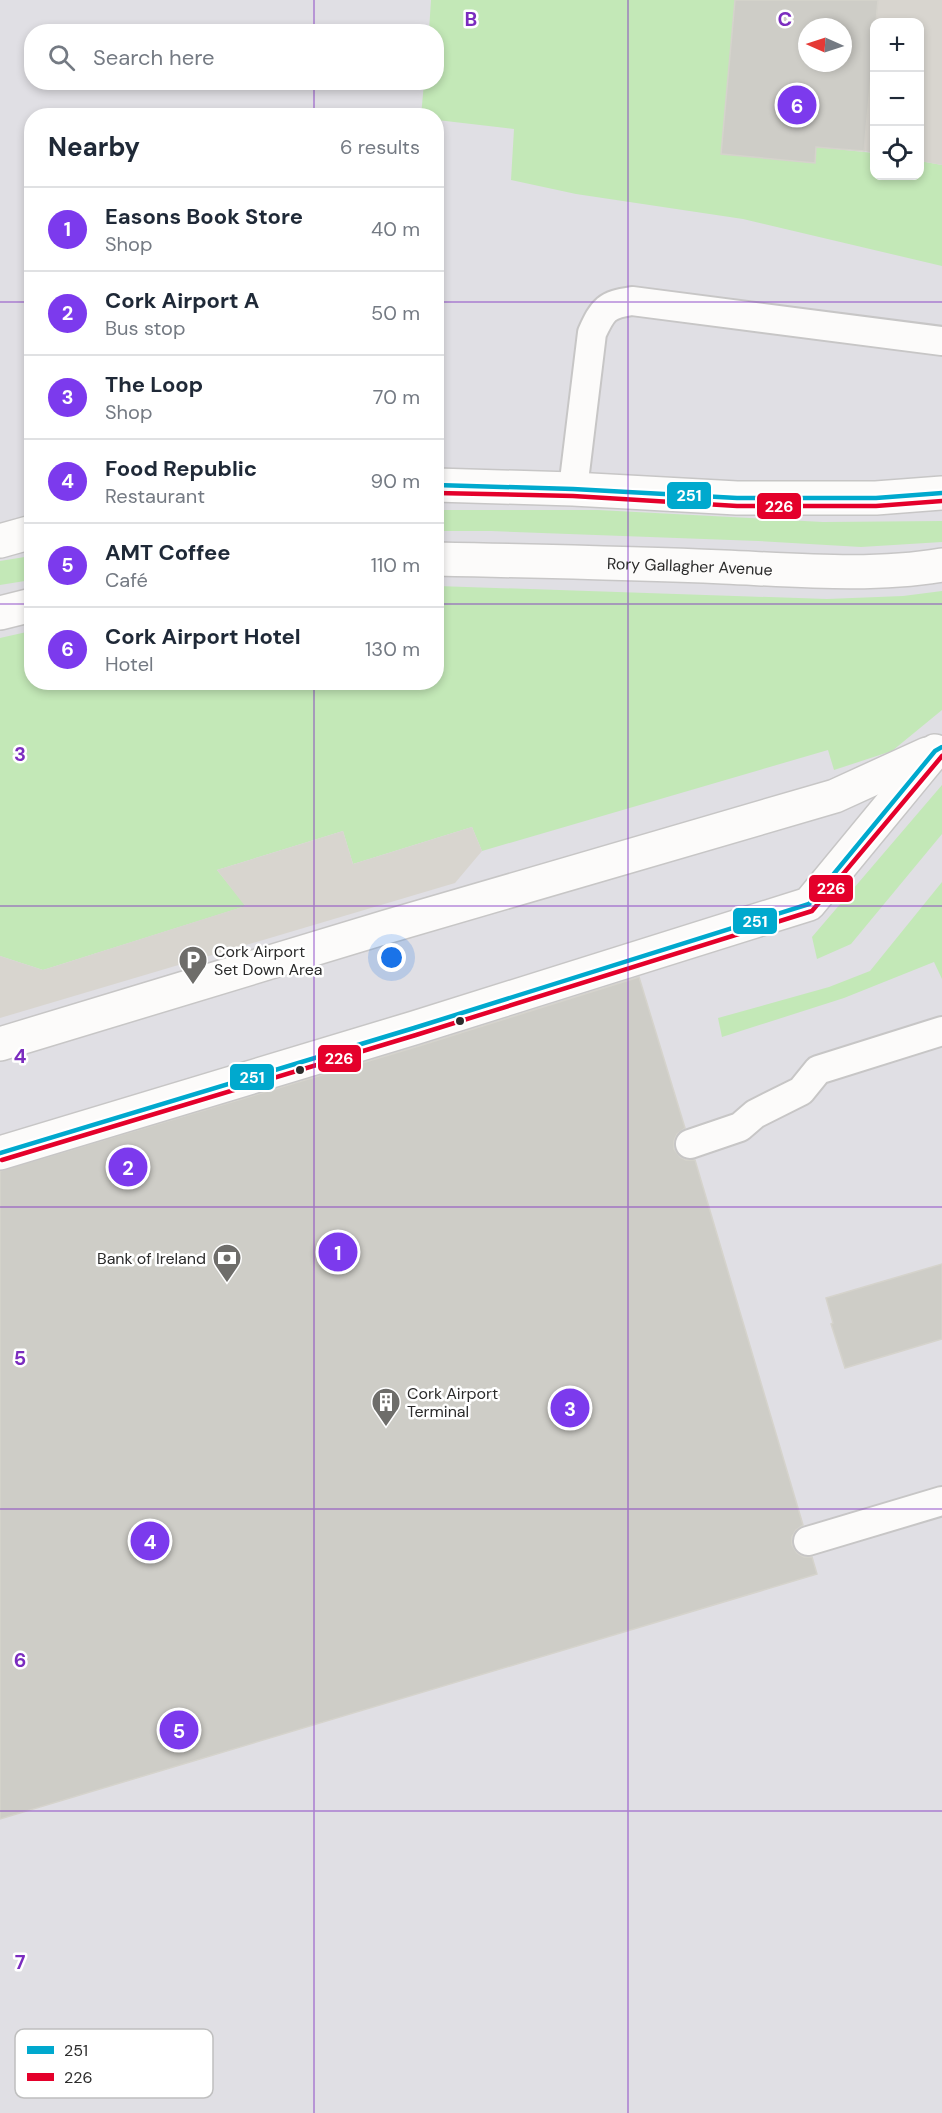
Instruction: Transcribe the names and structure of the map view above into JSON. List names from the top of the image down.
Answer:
{
  "streets": {
    "street": ["Rory Gallagher Avenue"]
  },
  "places": {
    "parking": ["Cork Airport Set Down Area"],
    "bank": ["Bank of Ireland"],
    "building": ["Cork Airport Terminal"]
  },
  "lines": ["transit line 251", "transit line 226"],
  "legend": ["251", "226"],
  "north": "left",
  "page": {
    "map_buttons": ["+", "−"],
    "search": "Search here",
    "pins": [
      "6",
      "2",
      "1",
      "3",
      "4",
      "5"
    ],
    "heading": ["Nearby", "6 results"],
    "list": [
      {
        "mark": "1",
        "name": "Easons Book Store",
        "note": "Shop",
        "value": "40 m"
      },
      {
        "mark": "2",
        "name": "Cork Airport A",
        "note": "Bus stop",
        "value": "50 m"
      },
      {
        "mark": "3",
        "name": "The Loop",
        "note": "Shop",
        "value": "70 m"
      },
      {
        "mark": "4",
        "name": "Food Republic",
        "note": "Restaurant",
        "value": "90 m"
      },
      {
        "mark": "5",
        "name": "AMT Coffee",
        "note": "Café",
        "value": "110 m"
      },
      {
        "mark": "6",
        "name": "Cork Airport Hotel",
        "note": "Hotel",
        "value": "130 m"
      }
    ]
  },
  "grid": {
    "columns": ["B", "C"],
    "rows": [
      "3",
      "4",
      "5",
      "6",
      "7"
    ]
  }
}
